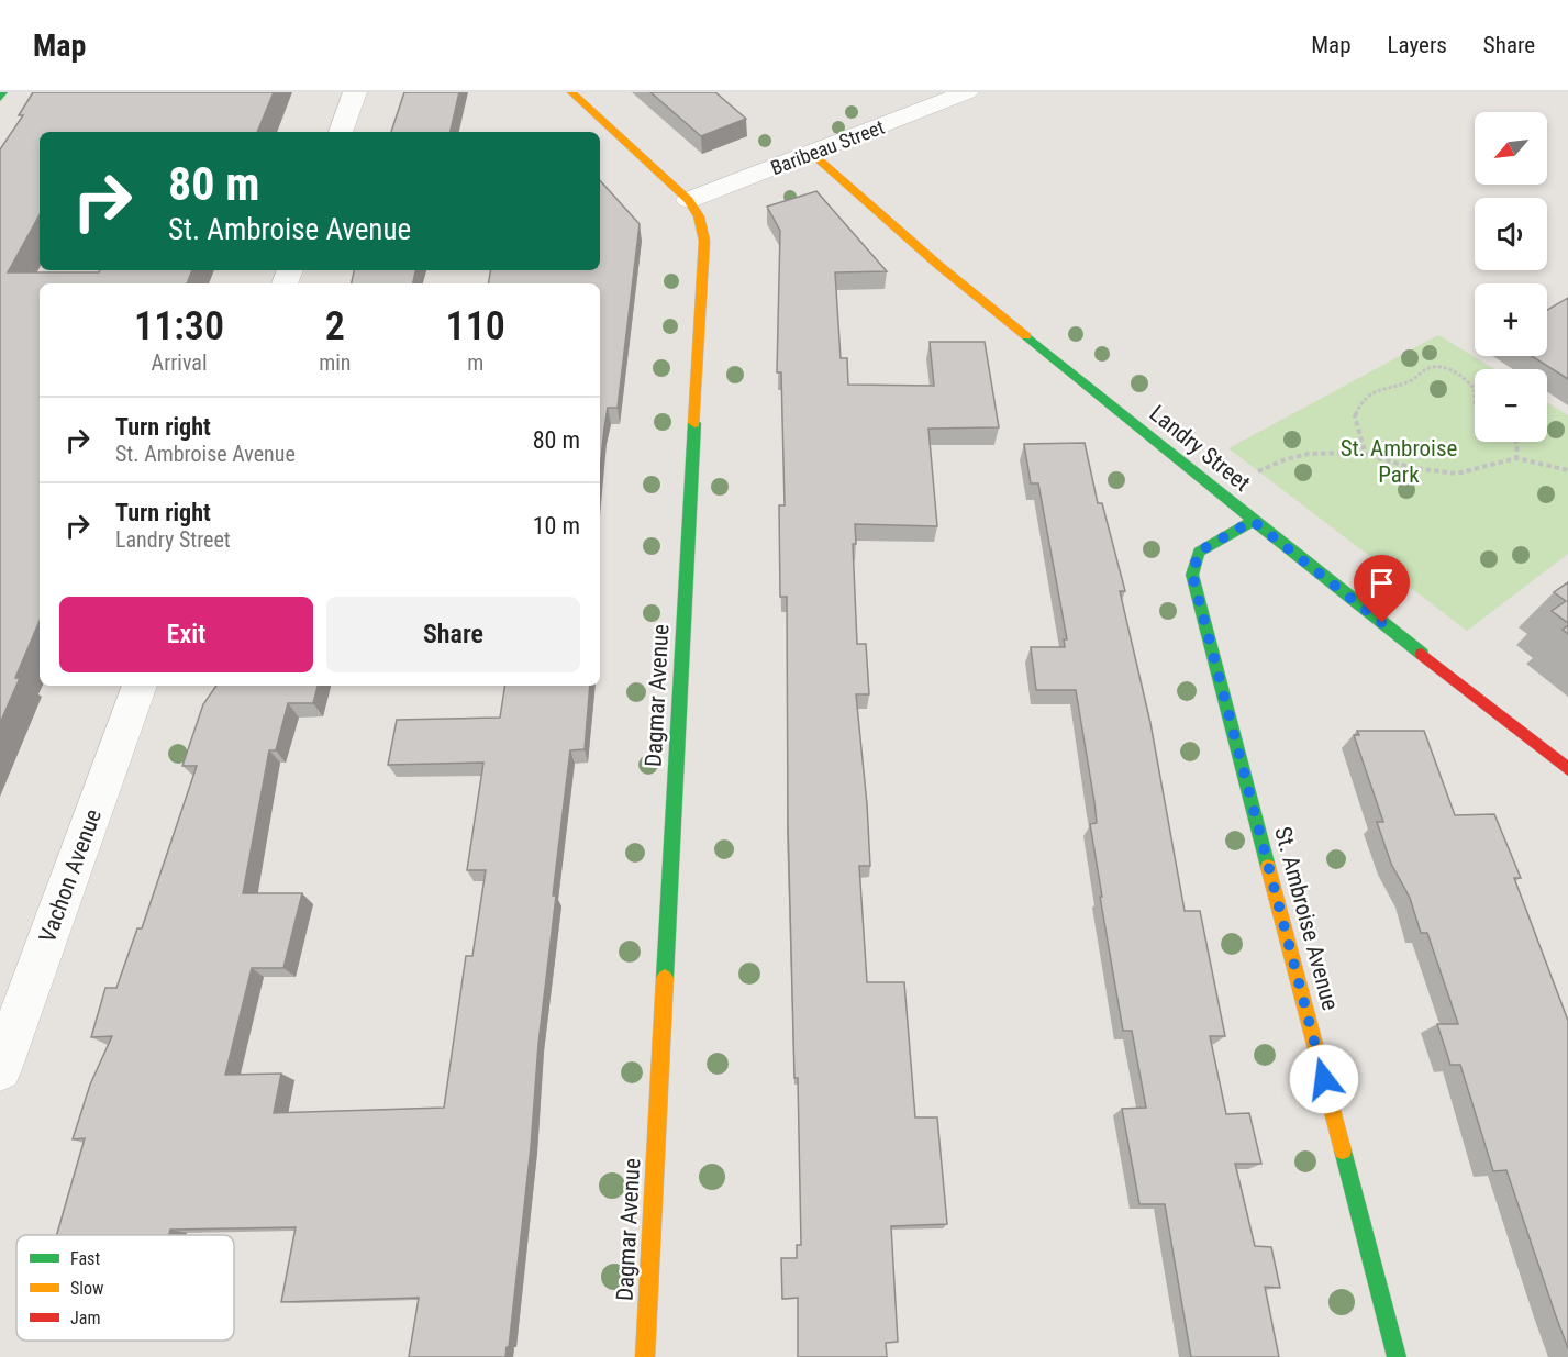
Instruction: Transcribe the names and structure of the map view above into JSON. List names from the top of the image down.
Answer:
{
  "streets": {
    "street": [
      "Baribeau Street",
      "Landry Street",
      "Dagmar Avenue",
      "Vachon Avenue",
      "St. Ambroise Avenue"
    ]
  },
  "crossings": [
    ["Baribeau Street", "Landry Street"],
    ["Baribeau Street", "Dagmar Avenue"],
    ["Landry Street", "St. Ambroise Avenue"]
  ],
  "parks": ["St. Ambroise Park"],
  "legend": ["Fast", "Slow", "Jam"],
  "north": "bottom left",
  "page": {
    "header": "Map",
    "nav": ["Map", "Layers", "Share"],
    "map_buttons": ["+", "−"],
    "turn": ["80 m", "St. Ambroise Avenue"],
    "eta": [
      "11:30",
      "Arrival",
      "2",
      "min",
      "110",
      "m"
    ],
    "list": [
      {
        "name": "Turn right",
        "note": "St. Ambroise Avenue",
        "value": "80 m"
      },
      {
        "name": "Turn right",
        "note": "Landry Street",
        "value": "10 m"
      }
    ],
    "buttons": ["Exit", "Share"]
  }
}
